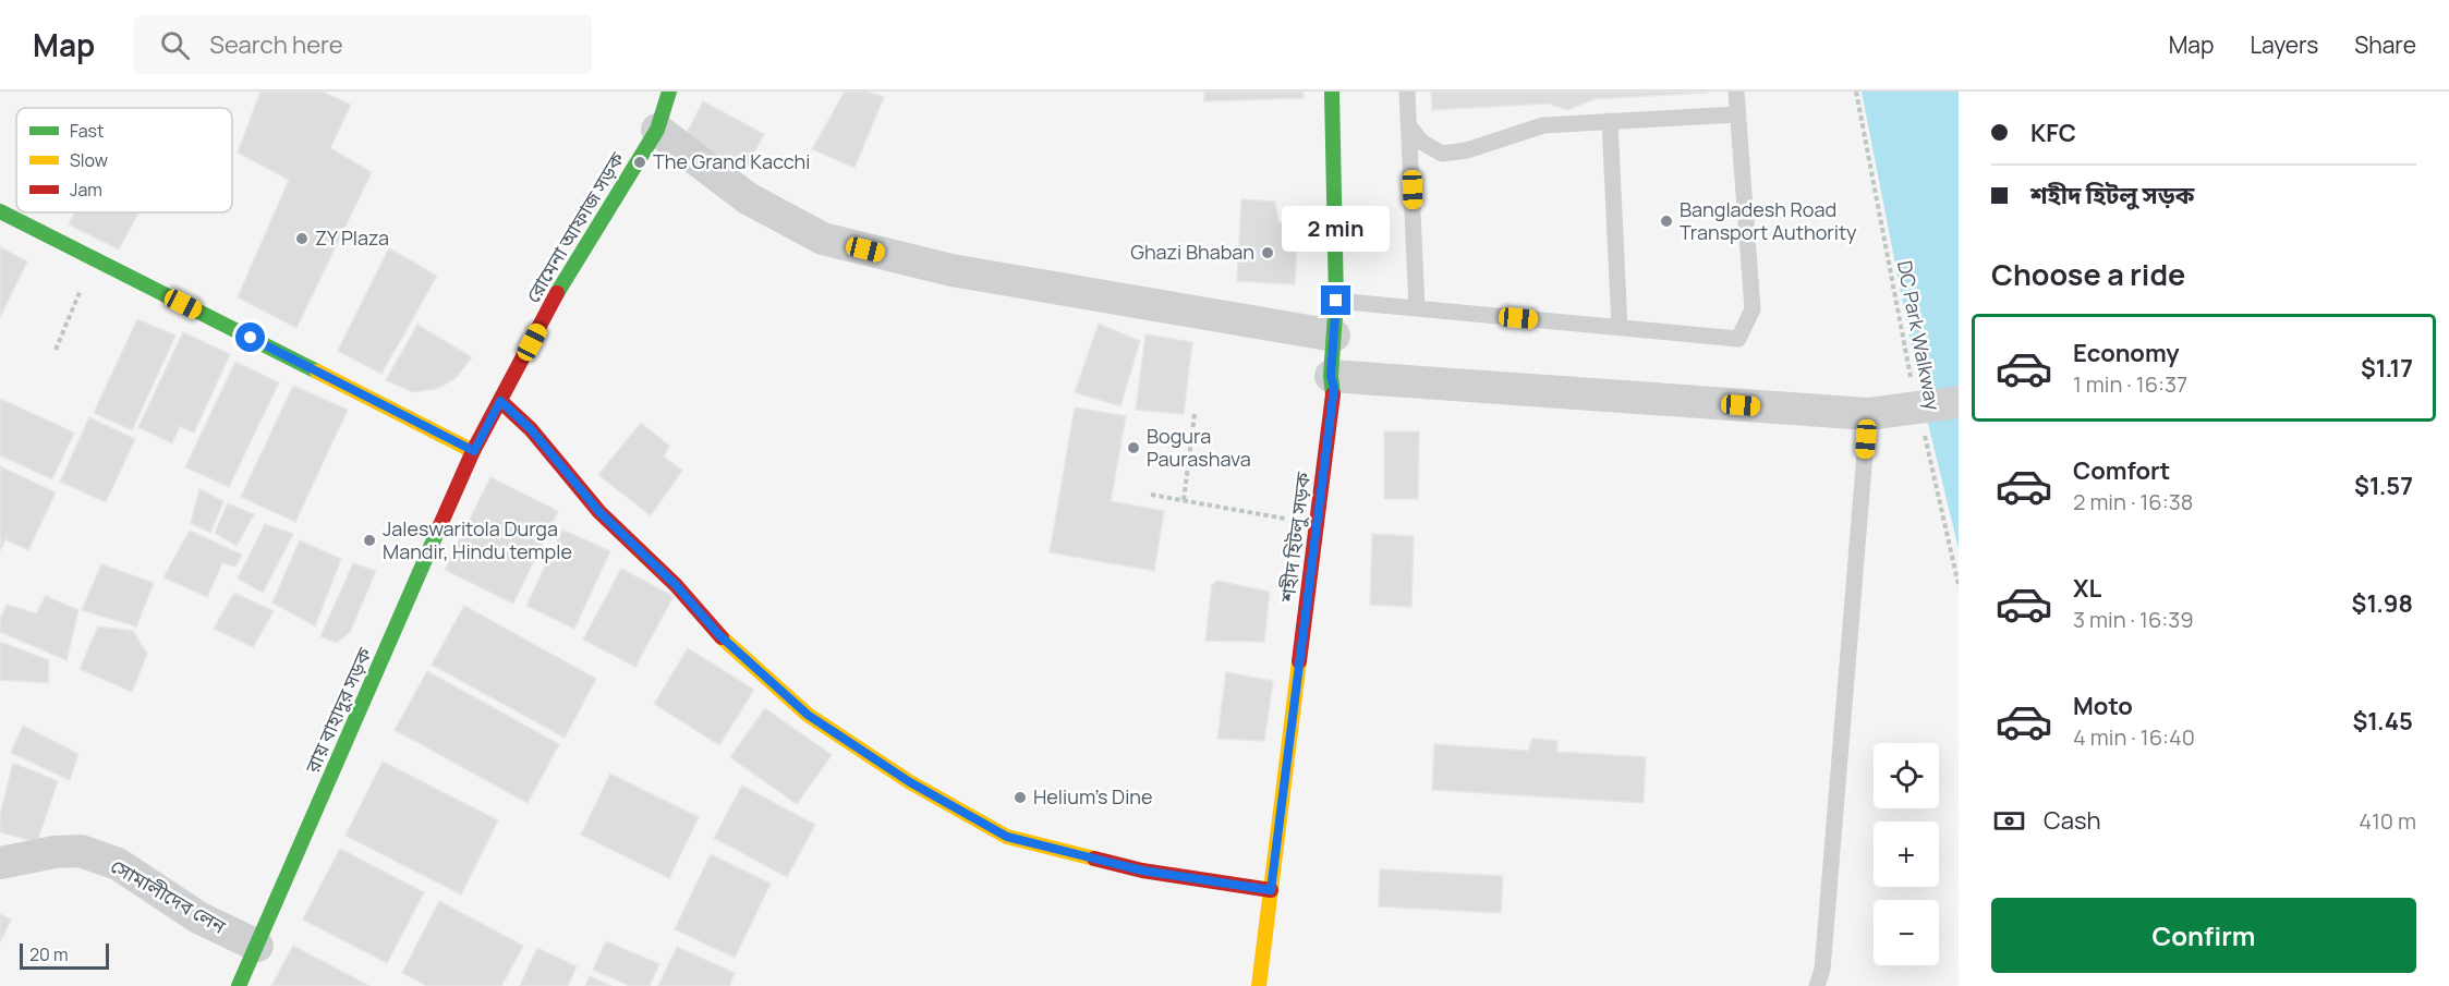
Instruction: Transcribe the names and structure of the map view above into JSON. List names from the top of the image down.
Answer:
{
  "streets": {
    "street": [
      "রোমেনা আফাজ সড়ক",
      "শহীদ হিটলু সড়ক",
      "রায় বাহাদুর সড়ক",
      "সোমালীদেব লেন"
    ],
    "path": ["DC Park Walkway"]
  },
  "crossings": [
    ["রোমেনা আফাজ সড়ক", "রায় বাহাদুর সড়ক"],
    ["রায় বাহাদুর সড়ক", "সোমালীদেব লেন"]
  ],
  "places": [
    "The Grand Kacchi",
    "Bangladesh Road Transport Authority",
    "ZY Plaza",
    "Ghazi Bhaban",
    "Bogura Paurashava",
    "Jaleswaritola Durga Mandir, Hindu temple",
    "Helium's Dine"
  ],
  "legend": ["Fast", "Slow", "Jam"],
  "scale_bar": "20 m",
  "page": {
    "header": "Map",
    "search": "Search here",
    "nav": ["Map", "Layers", "Share"],
    "banner": ["KFC", "শহীদ হিটলু সড়ক"],
    "bubble": "2 min",
    "heading": "Choose a ride",
    "list": [
      {
        "name": "Economy",
        "note": "1 min · 16:37",
        "value": "$1.17"
      },
      {
        "name": "Comfort",
        "note": "2 min · 16:38",
        "value": "$1.57"
      },
      {
        "name": "XL",
        "note": "3 min · 16:39",
        "value": "$1.98"
      },
      {
        "name": "Moto",
        "note": "4 min · 16:40",
        "value": "$1.45"
      }
    ],
    "map_buttons": ["+", "−"],
    "pay": ["Cash", "410 m"],
    "buttons": "Confirm",
    "scale": "20 m"
  }
}
